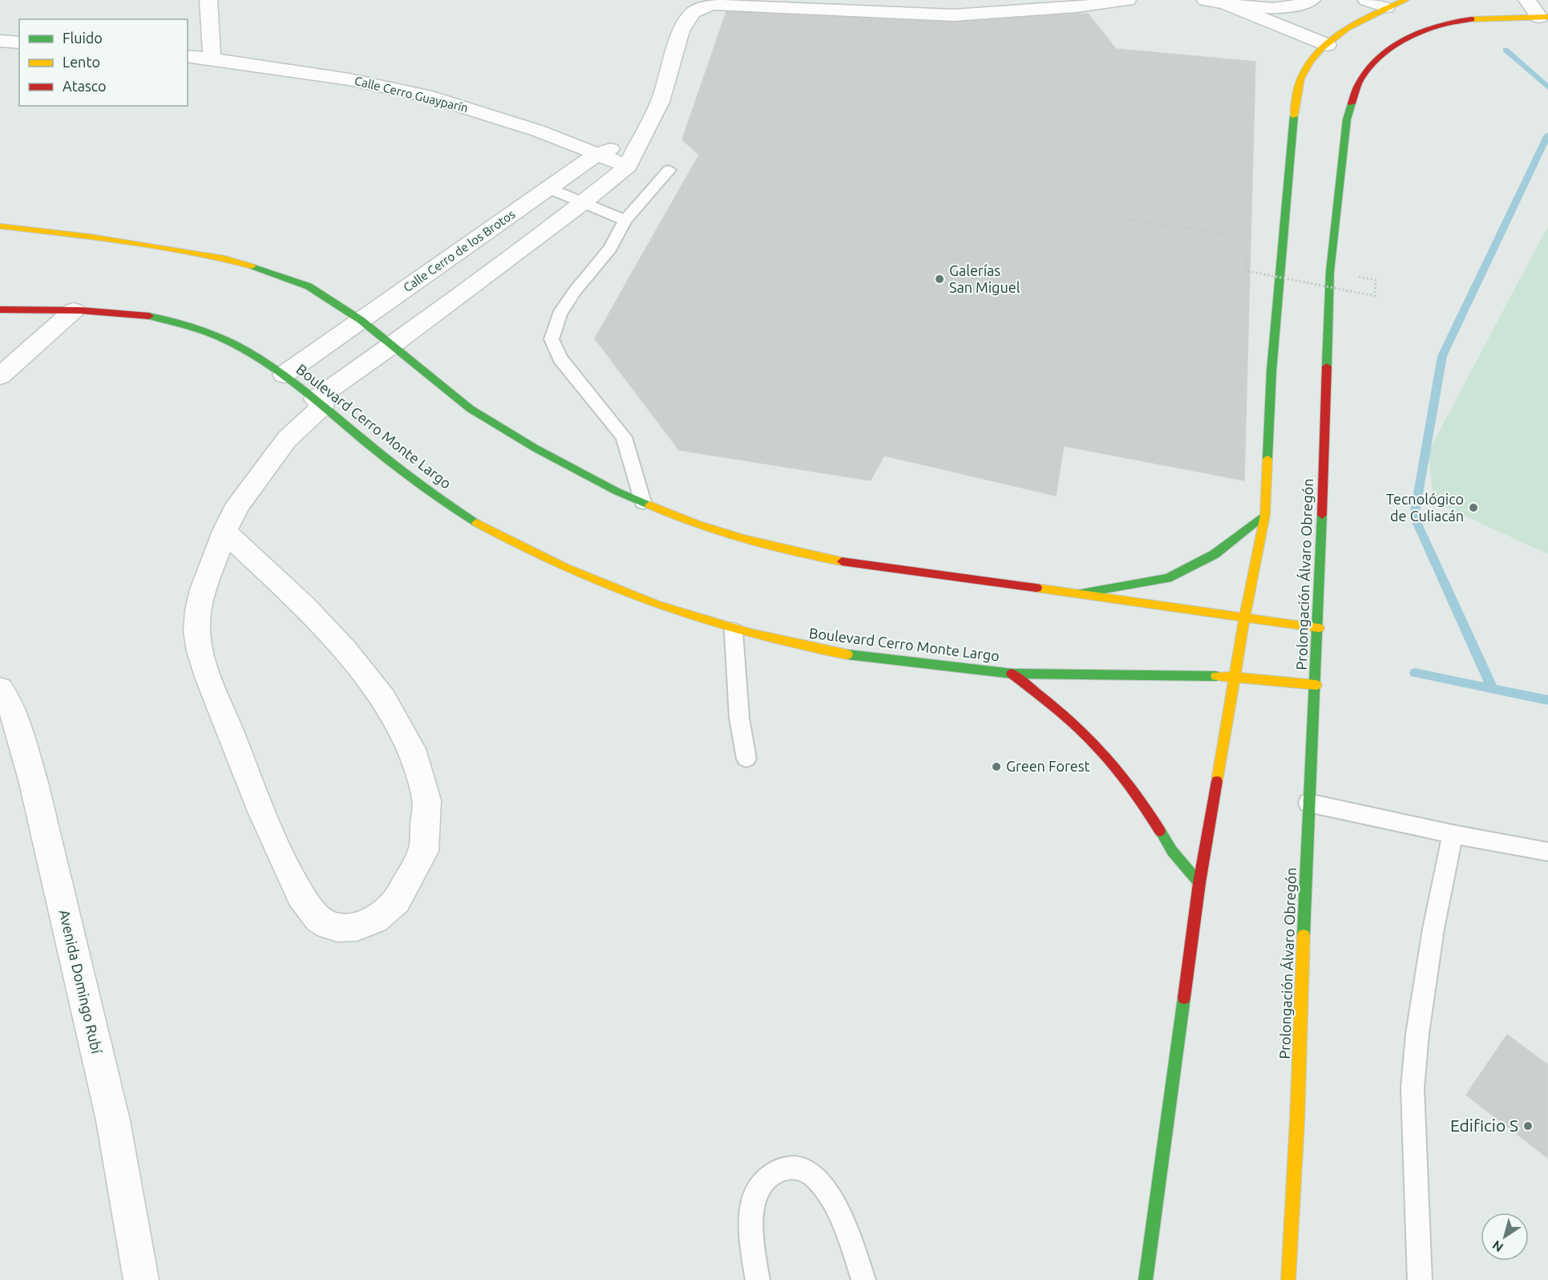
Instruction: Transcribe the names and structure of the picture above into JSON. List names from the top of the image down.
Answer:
{
  "streets": {
    "main road": ["Boulevard Cerro Monte Largo", "Prolongación Álvaro Obregón"],
    "street": ["Calle Cerro Guayparín", "Calle Cerro de los Brotos", "Avenida Domingo Rubí"]
  },
  "crossings": [
    ["Calle Cerro Guayparín", "Calle Cerro de los Brotos"],
    ["Calle Cerro de los Brotos", "Boulevard Cerro Monte Largo"],
    ["Boulevard Cerro Monte Largo", "Prolongación Álvaro Obregón"]
  ],
  "places": [
    "Galerías San Miguel",
    "Tecnológico de Culiacán",
    "Green Forest",
    "Edificio S"
  ],
  "legend": ["Fluido", "Lento", "Atasco"],
  "north": "bottom left"
}
